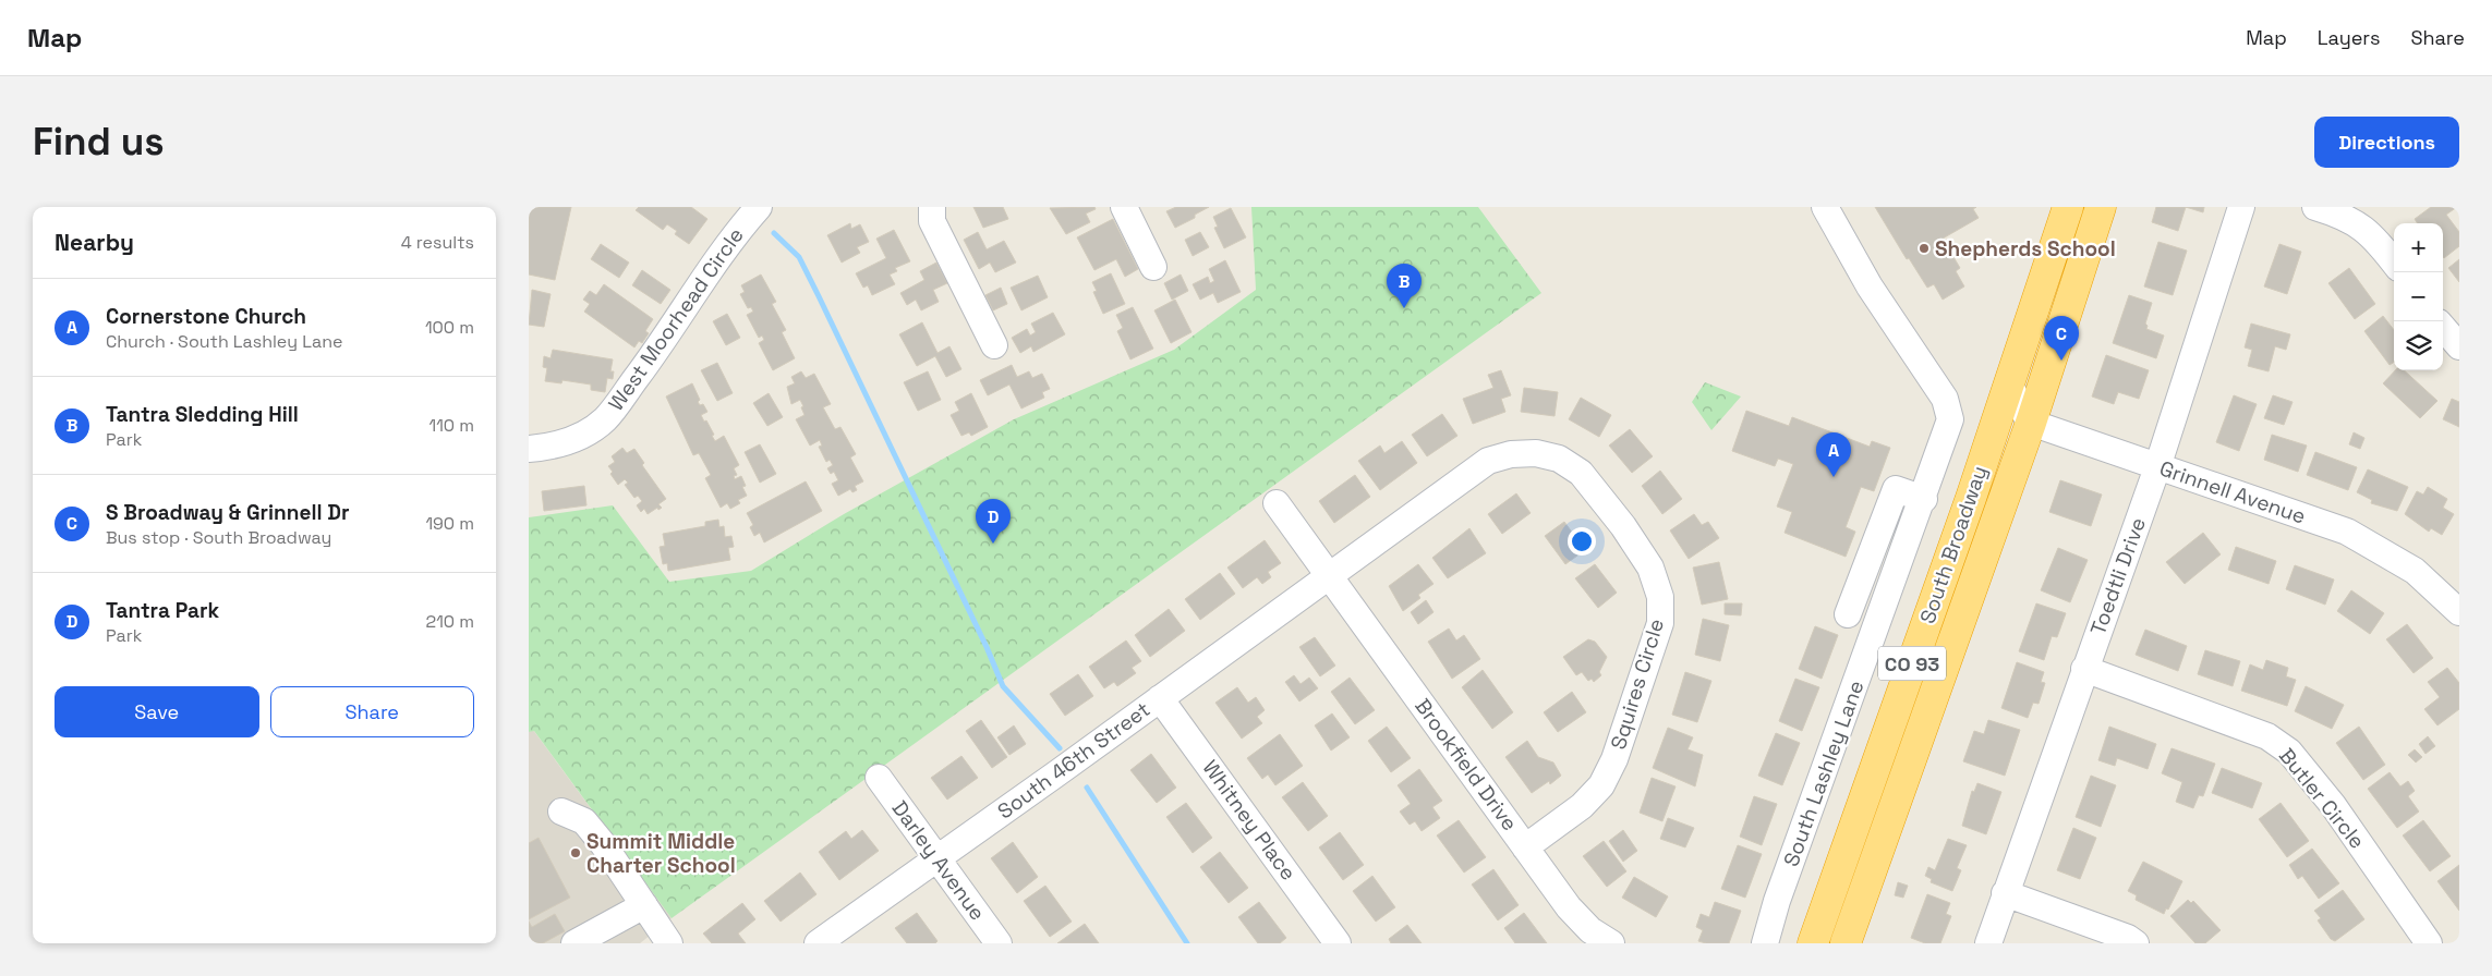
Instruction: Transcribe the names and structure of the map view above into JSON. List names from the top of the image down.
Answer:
{
  "streets": {
    "highway": ["South Broadway", "CO 93"],
    "street": [
      "West Moorhead Circle",
      "Grinnell Avenue",
      "Toedtli Drive",
      "Squires Circle",
      "South 46th Street",
      "Brookfield Drive",
      "South Lashley Lane",
      "Butler Circle",
      "Whitney Place",
      "Darley Avenue"
    ]
  },
  "crossings": [
    ["Grinnell Avenue", "South Broadway"],
    ["Grinnell Avenue", "Toedtli Drive"],
    ["Toedtli Drive", "Butler Circle"],
    ["Squires Circle", "South 46th Street"],
    ["Squires Circle", "Brookfield Drive"],
    ["South 46th Street", "Brookfield Drive"],
    ["South 46th Street", "Whitney Place"],
    ["South 46th Street", "Darley Avenue"]
  ],
  "places": ["Shepherds School", "Summit Middle Charter School"],
  "page": {
    "header": "Map",
    "nav": ["Map", "Layers", "Share"],
    "buttons": [
      "Directions",
      ["Save", "Share"]
    ],
    "title": "Find us",
    "heading": ["Nearby", "4 results"],
    "map_buttons": ["+", "−"],
    "pins": [
      "B",
      "C",
      "A",
      "D"
    ],
    "list": [
      {
        "mark": "A",
        "name": "Cornerstone Church",
        "note": "Church · South Lashley Lane",
        "value": "100 m"
      },
      {
        "mark": "B",
        "name": "Tantra Sledding Hill",
        "note": "Park",
        "value": "110 m"
      },
      {
        "mark": "C",
        "name": "S Broadway & Grinnell Dr",
        "note": "Bus stop · South Broadway",
        "value": "190 m"
      },
      {
        "mark": "D",
        "name": "Tantra Park",
        "note": "Park",
        "value": "210 m"
      }
    ]
  }
}
